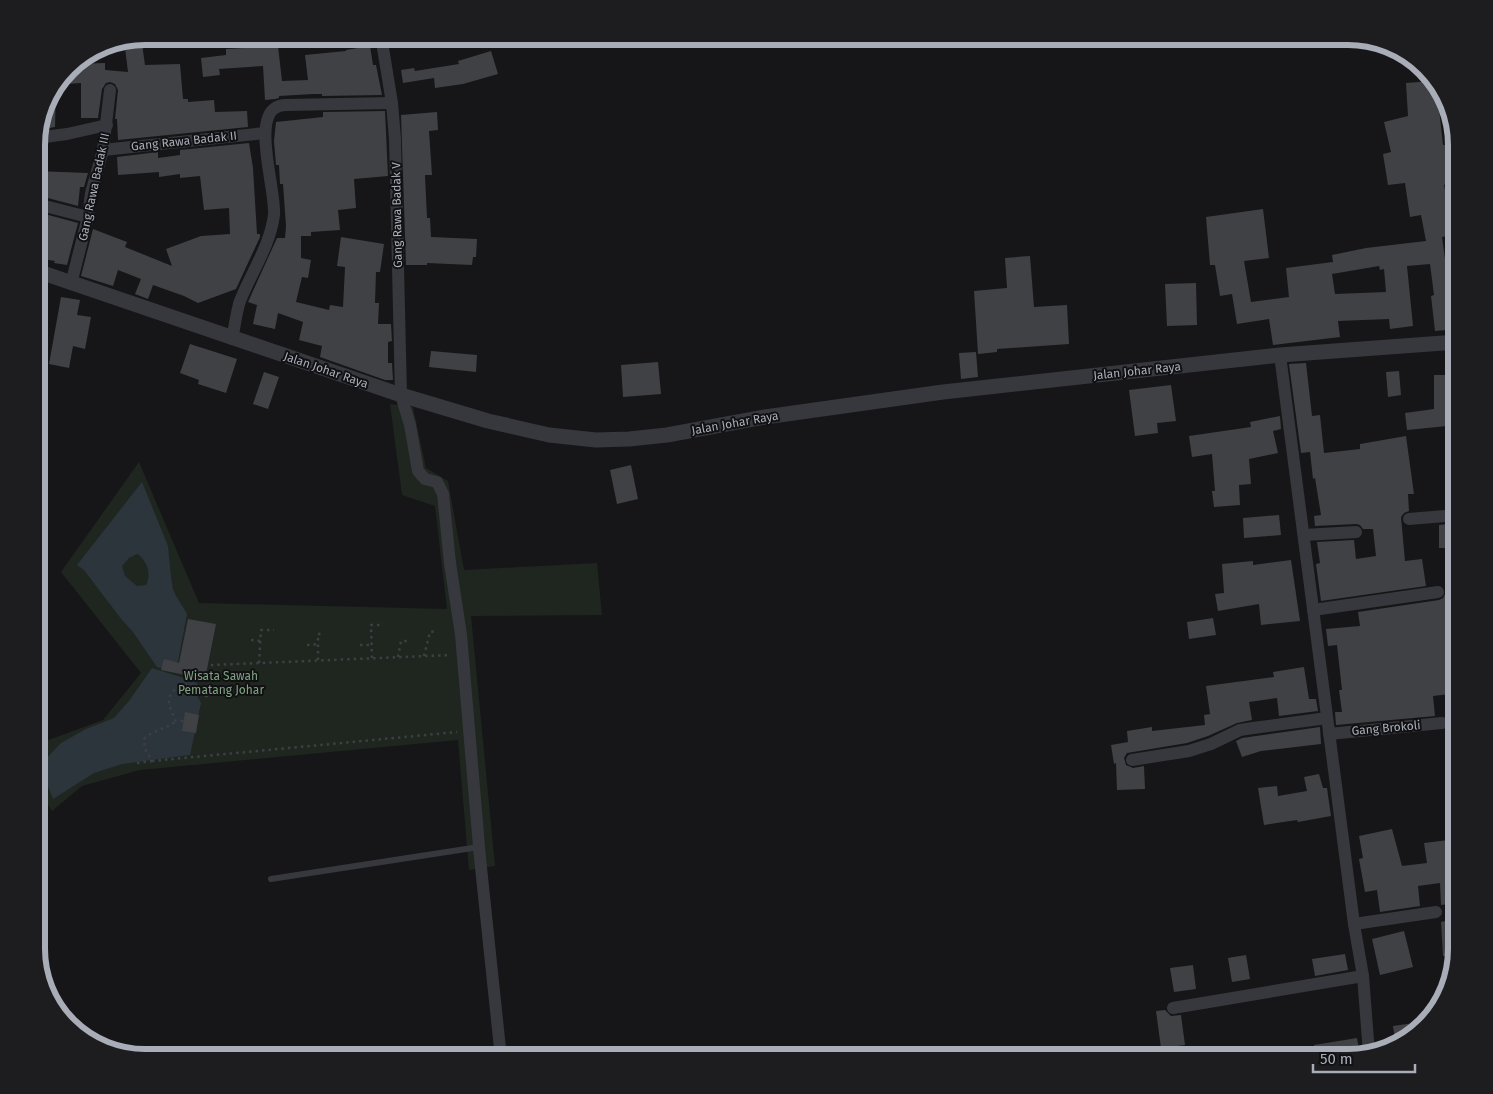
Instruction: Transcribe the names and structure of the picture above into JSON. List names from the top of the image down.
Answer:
{
  "streets": {
    "street": [
      "Gang Rawa Badak II",
      "Gang Rawa Badak III",
      "Gang Rawa Badak V",
      "Jalan Johar Raya",
      "Gang Brokoli"
    ]
  },
  "crossings": [
    ["Gang Rawa Badak II", "Gang Rawa Badak III"],
    ["Gang Rawa Badak III", "Jalan Johar Raya"],
    ["Gang Rawa Badak V", "Jalan Johar Raya"]
  ],
  "parks": ["Wisata Sawah Pematang Johar"],
  "scale_bar": "50 m"
}
